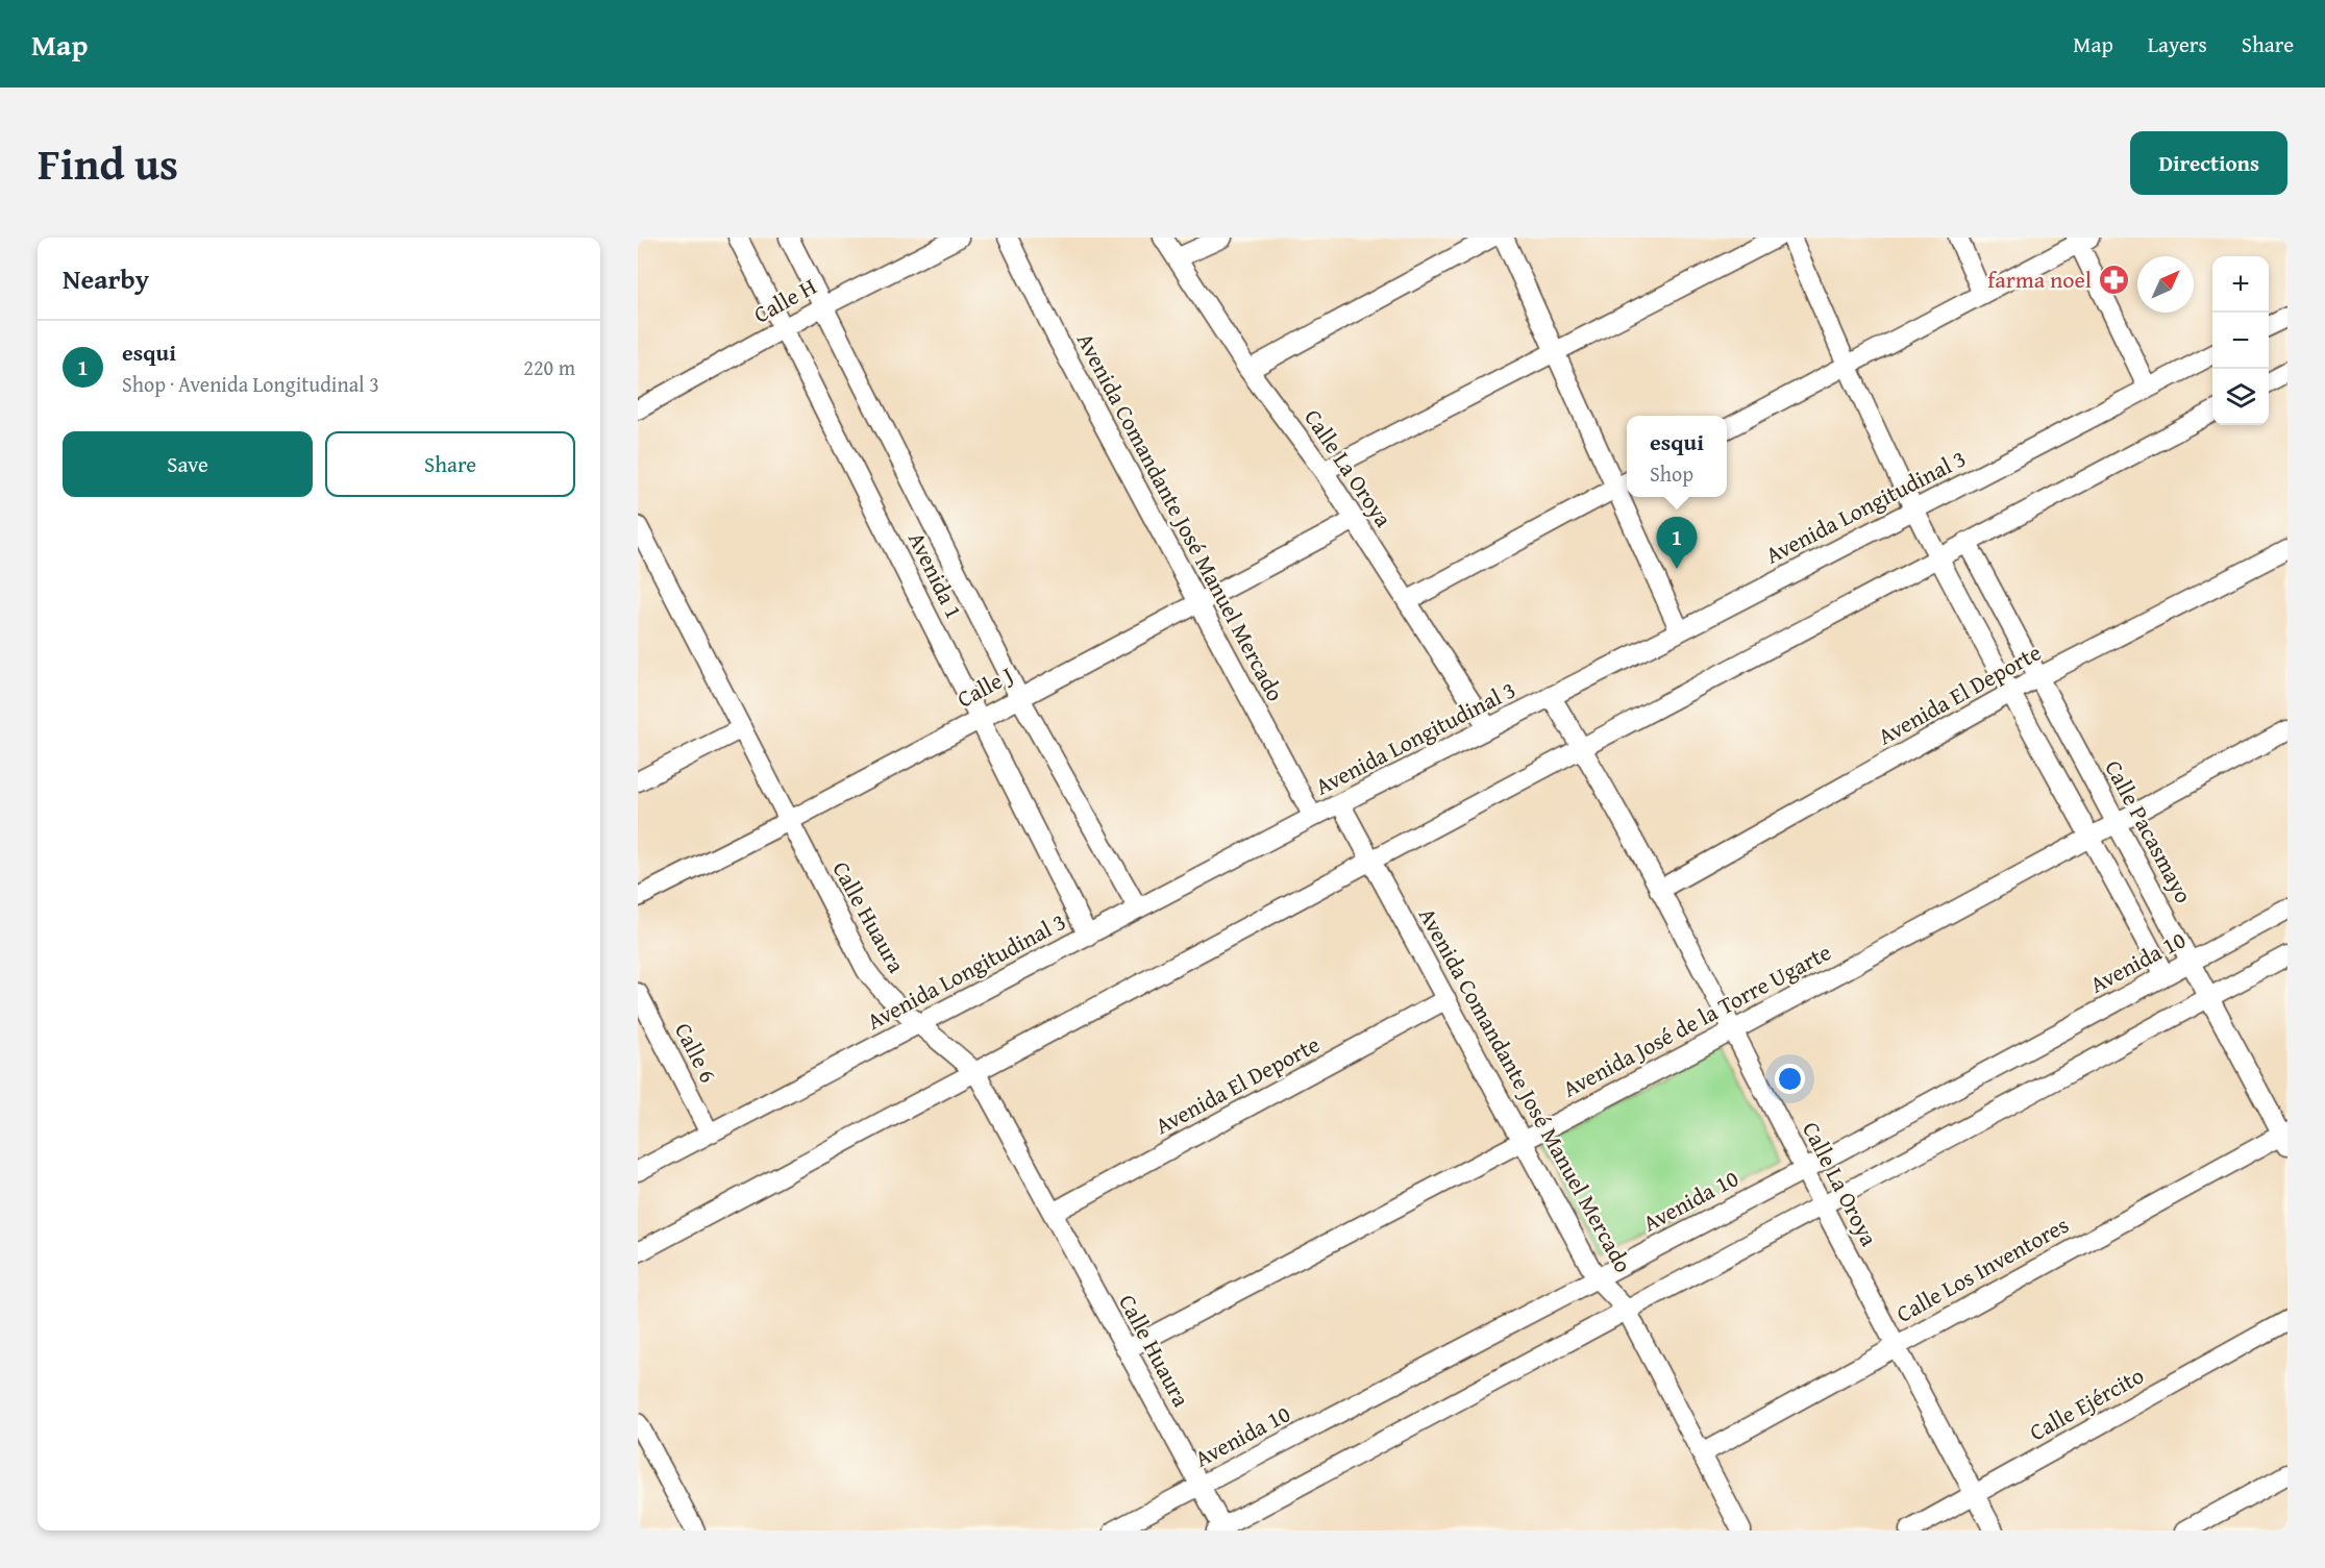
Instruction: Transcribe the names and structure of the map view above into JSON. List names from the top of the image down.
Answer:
{
  "streets": {
    "street": [
      "Calle H",
      "Calle La Oroya",
      "Avenida Longitudinal 3",
      "Avenida Comandante José Manuel Mercado",
      "Avenida 1",
      "Calle J",
      "Avenida El Deporte",
      "Calle Pacasmayo",
      "Calle Huaura",
      "Avenida 10",
      "Avenida José de la Torre Ugarte",
      "Calle 6",
      "Calle Los Inventores",
      "Calle Ejército"
    ]
  },
  "crossings": [
    ["Calle H", "Avenida 1"],
    ["Calle La Oroya", "Avenida Longitudinal 3"],
    ["Calle La Oroya", "Calle J"],
    ["Calle La Oroya", "Avenida El Deporte"],
    ["Calle La Oroya", "Avenida 10"],
    ["Calle La Oroya", "Avenida José de la Torre Ugarte"],
    ["Calle La Oroya", "Calle Los Inventores"],
    ["Calle La Oroya", "Calle Ejército"],
    ["Avenida Longitudinal 3", "Avenida Comandante José Manuel Mercado"],
    ["Avenida Longitudinal 3", "Avenida 1"],
    ["Avenida Longitudinal 3", "Calle Huaura"],
    ["Avenida Longitudinal 3", "Calle 6"],
    ["Avenida Comandante José Manuel Mercado", "Calle J"],
    ["Avenida Comandante José Manuel Mercado", "Avenida El Deporte"],
    ["Avenida Comandante José Manuel Mercado", "Avenida 10"],
    ["Avenida Comandante José Manuel Mercado", "Avenida José de la Torre Ugarte"],
    ["Avenida Comandante José Manuel Mercado", "Calle Los Inventores"],
    ["Avenida 1", "Calle J"],
    ["Calle J", "Calle Huaura"],
    ["Avenida El Deporte", "Calle Pacasmayo"],
    ["Avenida El Deporte", "Calle Huaura"],
    ["Calle Pacasmayo", "Avenida 10"],
    ["Calle Pacasmayo", "Avenida José de la Torre Ugarte"],
    ["Calle Pacasmayo", "Calle Los Inventores"],
    ["Calle Huaura", "Avenida 10"],
    ["Calle Huaura", "Avenida José de la Torre Ugarte"]
  ],
  "places": {
    "pharmacy": ["farma noel"]
  },
  "north": "top right",
  "page": {
    "header": "Map",
    "nav": ["Map", "Layers", "Share"],
    "title": "Find us",
    "buttons": [
      "Directions",
      ["Save", "Share"]
    ],
    "heading": "Nearby",
    "map_buttons": ["+", "−"],
    "list": [
      {
        "mark": "1",
        "name": "esqui",
        "note": "Shop · Avenida Longitudinal 3",
        "value": "220 m"
      }
    ],
    "popup": ["esqui", "Shop"],
    "pins": "1"
  }
}
